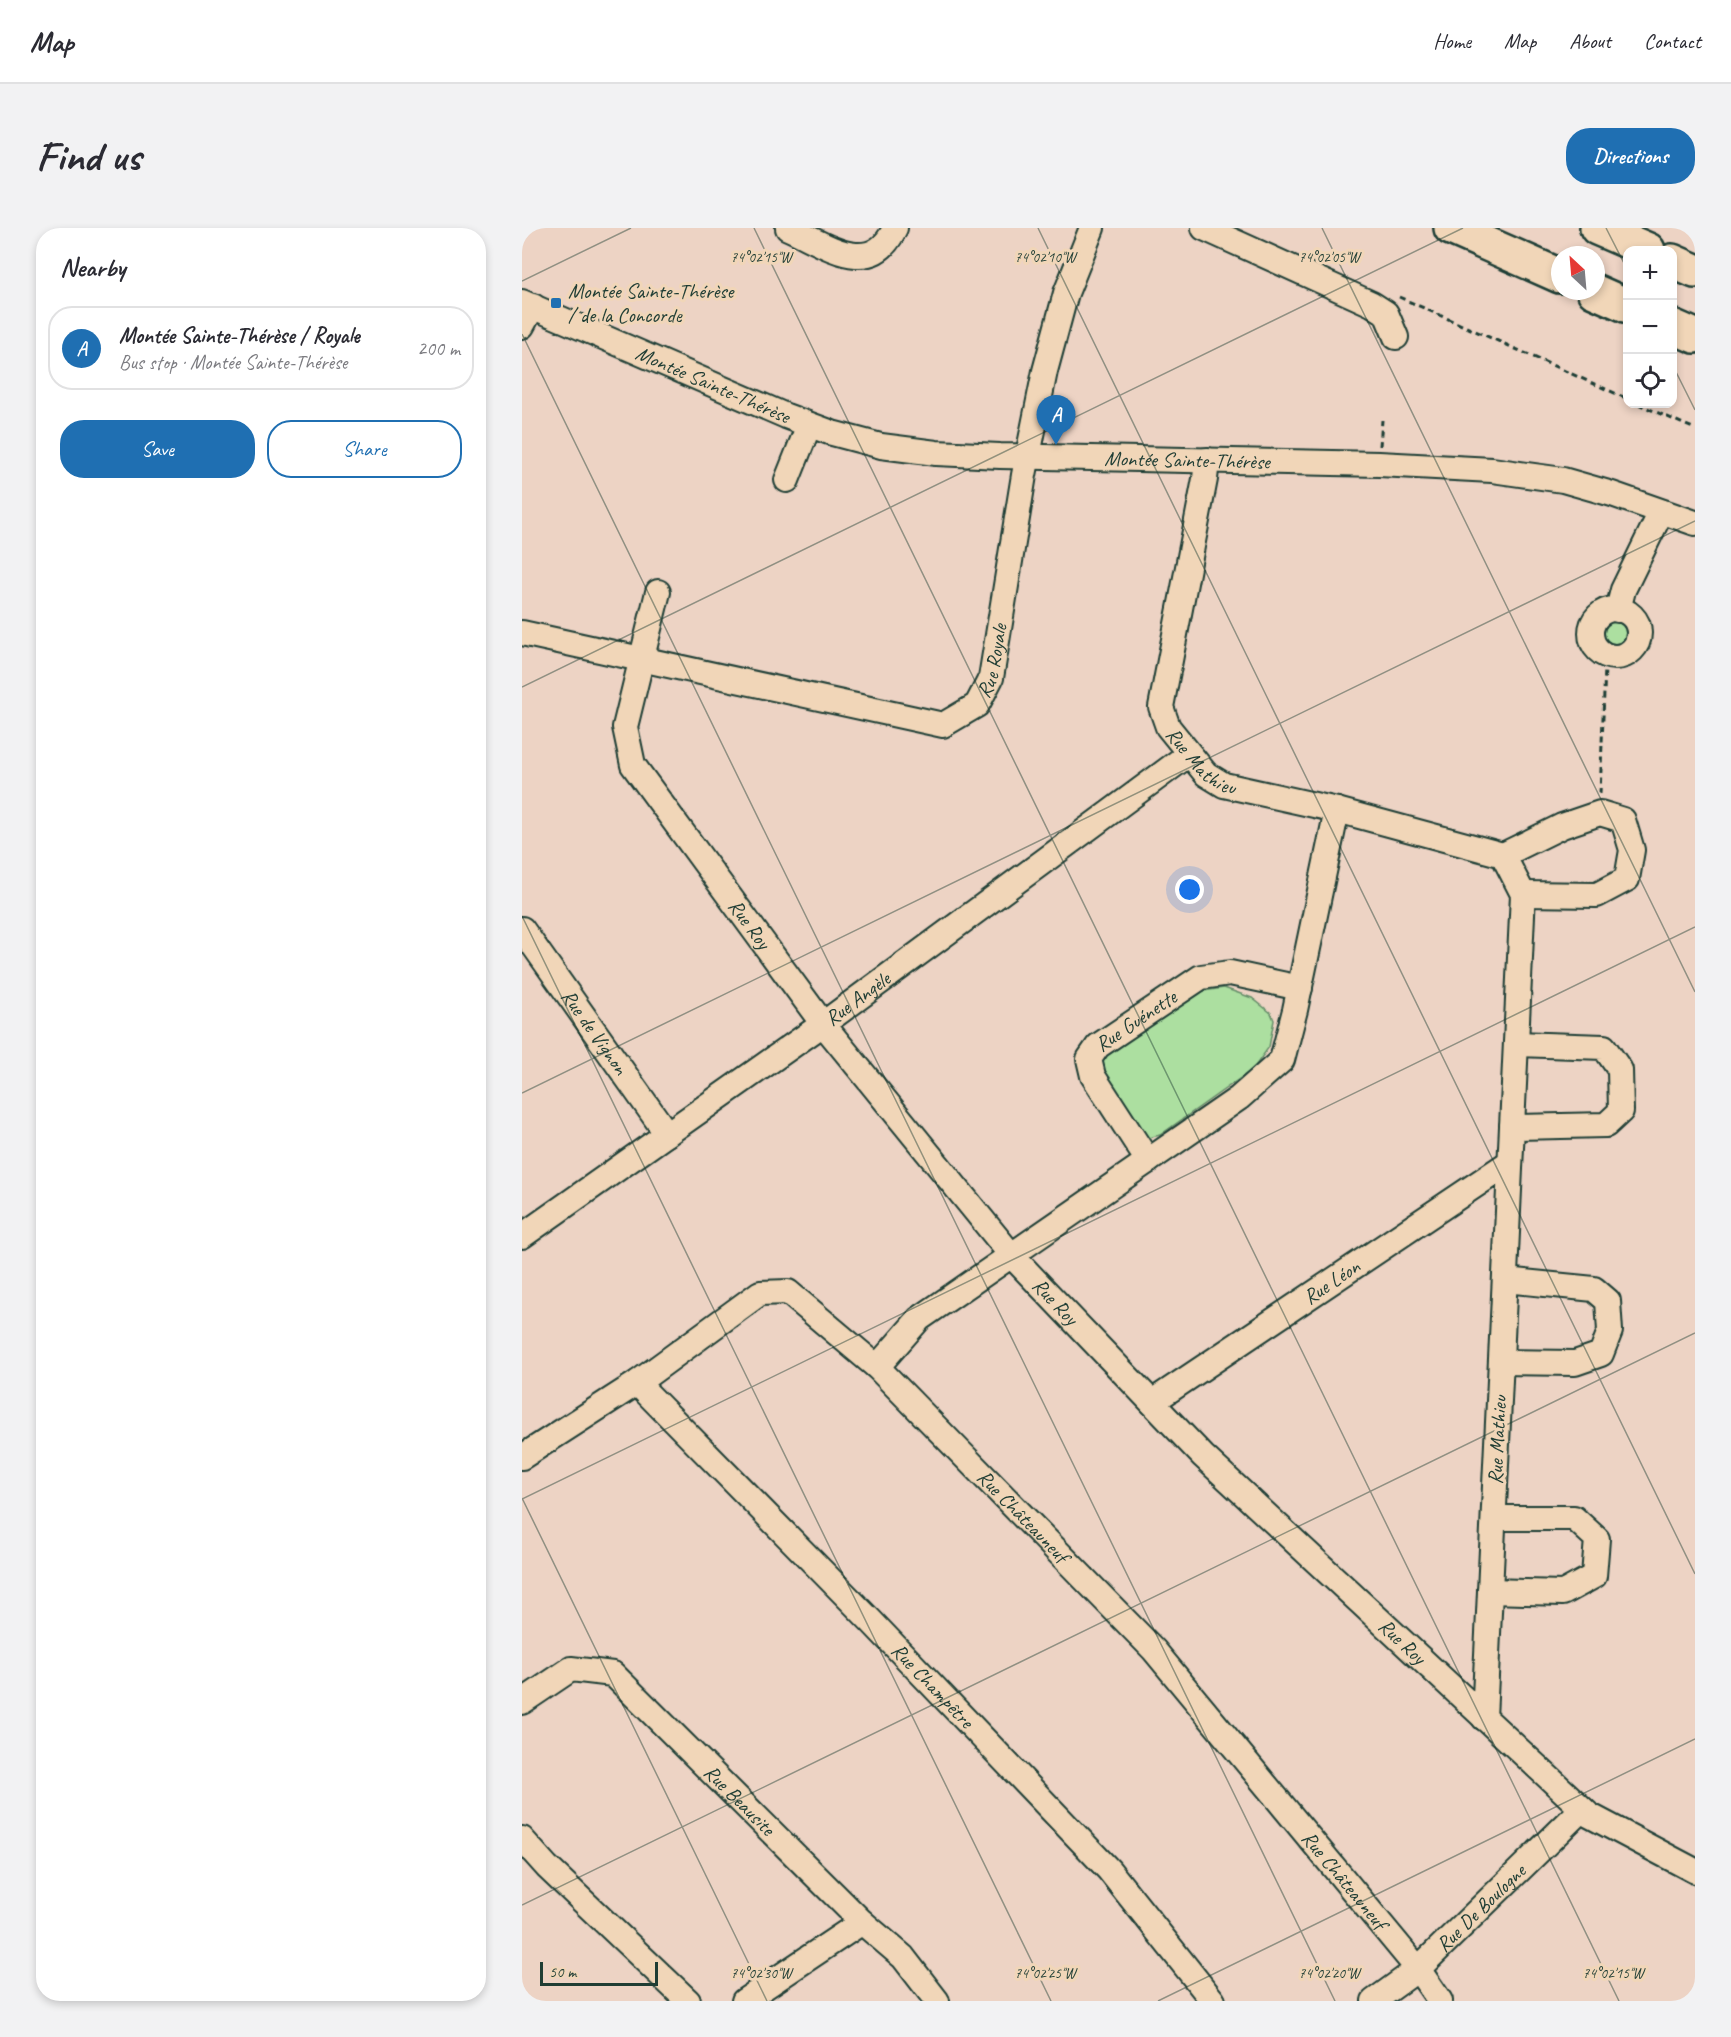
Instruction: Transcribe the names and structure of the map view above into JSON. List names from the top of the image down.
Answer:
{
  "streets": {
    "street": [
      "Montée Sainte-Thérèse",
      "Rue Royale",
      "Rue Mathieu",
      "Rue Roy",
      "Rue Angèle",
      "Rue Guénette",
      "Rue de Vignon",
      "Rue Léon",
      "Rue Châteauneuf",
      "Rue Champêtre",
      "Rue Beausite",
      "Rue De Boulogne"
    ]
  },
  "crossings": [
    ["Montée Sainte-Thérèse", "Rue Royale"],
    ["Montée Sainte-Thérèse", "Rue Mathieu"],
    ["Rue Royale", "Rue Roy"],
    ["Rue Mathieu", "Rue Roy"],
    ["Rue Mathieu", "Rue Angèle"],
    ["Rue Mathieu", "Rue Léon"],
    ["Rue Roy", "Rue Angèle"],
    ["Rue Roy", "Rue Léon"],
    ["Rue Roy", "Rue De Boulogne"],
    ["Rue Angèle", "Rue de Vignon"],
    ["Rue Châteauneuf", "Rue Champêtre"],
    ["Rue Châteauneuf", "Rue De Boulogne"]
  ],
  "places": {
    "transit": ["Montée Sainte-Thérèse / de la Concorde"]
  },
  "scale_bar": "50 m",
  "north": "top left",
  "page": {
    "header": "Map",
    "nav": [
      "Home",
      "Map",
      "About",
      "Contact"
    ],
    "buttons": [
      "Directions",
      ["Save", "Share"]
    ],
    "title": "Find us",
    "heading": "Nearby",
    "map_buttons": ["+", "−"],
    "list": [
      {
        "mark": "A",
        "name": "Montée Sainte-Thérèse / Royale",
        "note": "Bus stop · Montée Sainte-Thérèse",
        "value": "200 m"
      }
    ],
    "pins": "A",
    "scale": "50 m"
  },
  "coordinates": [
    "74°02'15\"W",
    "74°02'10\"W",
    "74°02'05\"W",
    "74°02'30\"W",
    "74°02'25\"W",
    "74°02'20\"W"
  ]
}
